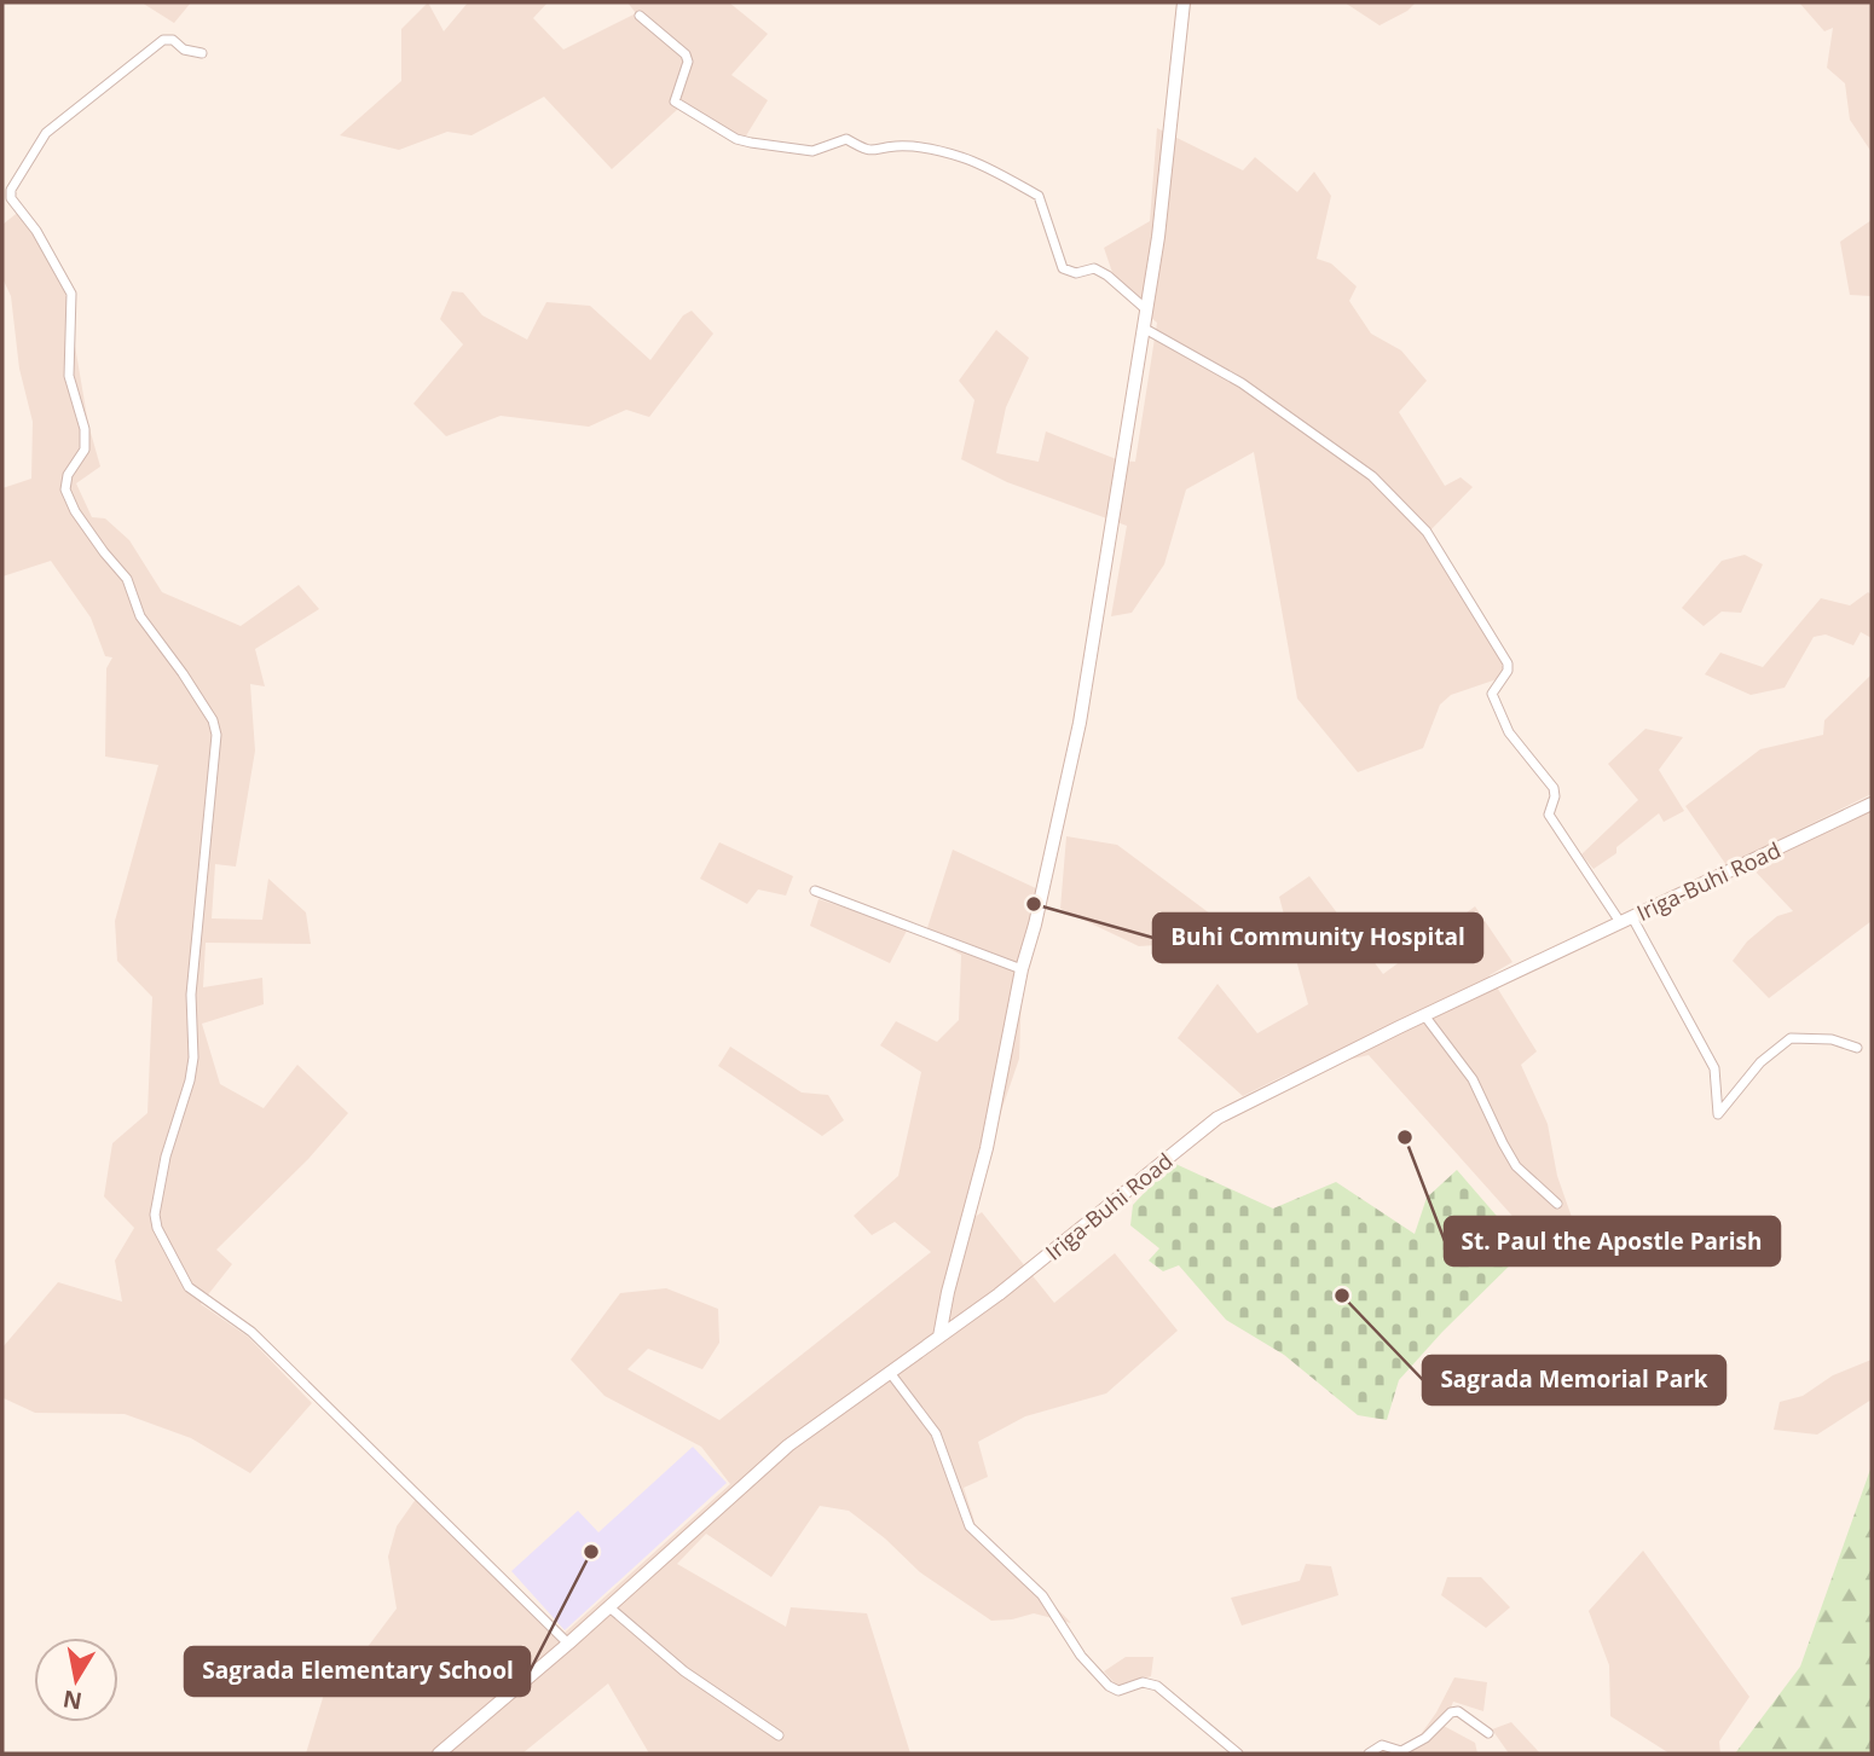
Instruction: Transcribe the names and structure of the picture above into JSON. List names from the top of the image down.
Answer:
{
  "streets": {
    "main road": ["Iriga-Buhi Road"]
  },
  "places": [
    "Buhi Community Hospital",
    "St. Paul the Apostle Parish",
    "Sagrada Memorial Park",
    "Sagrada Elementary School"
  ],
  "north": "bottom"
}
